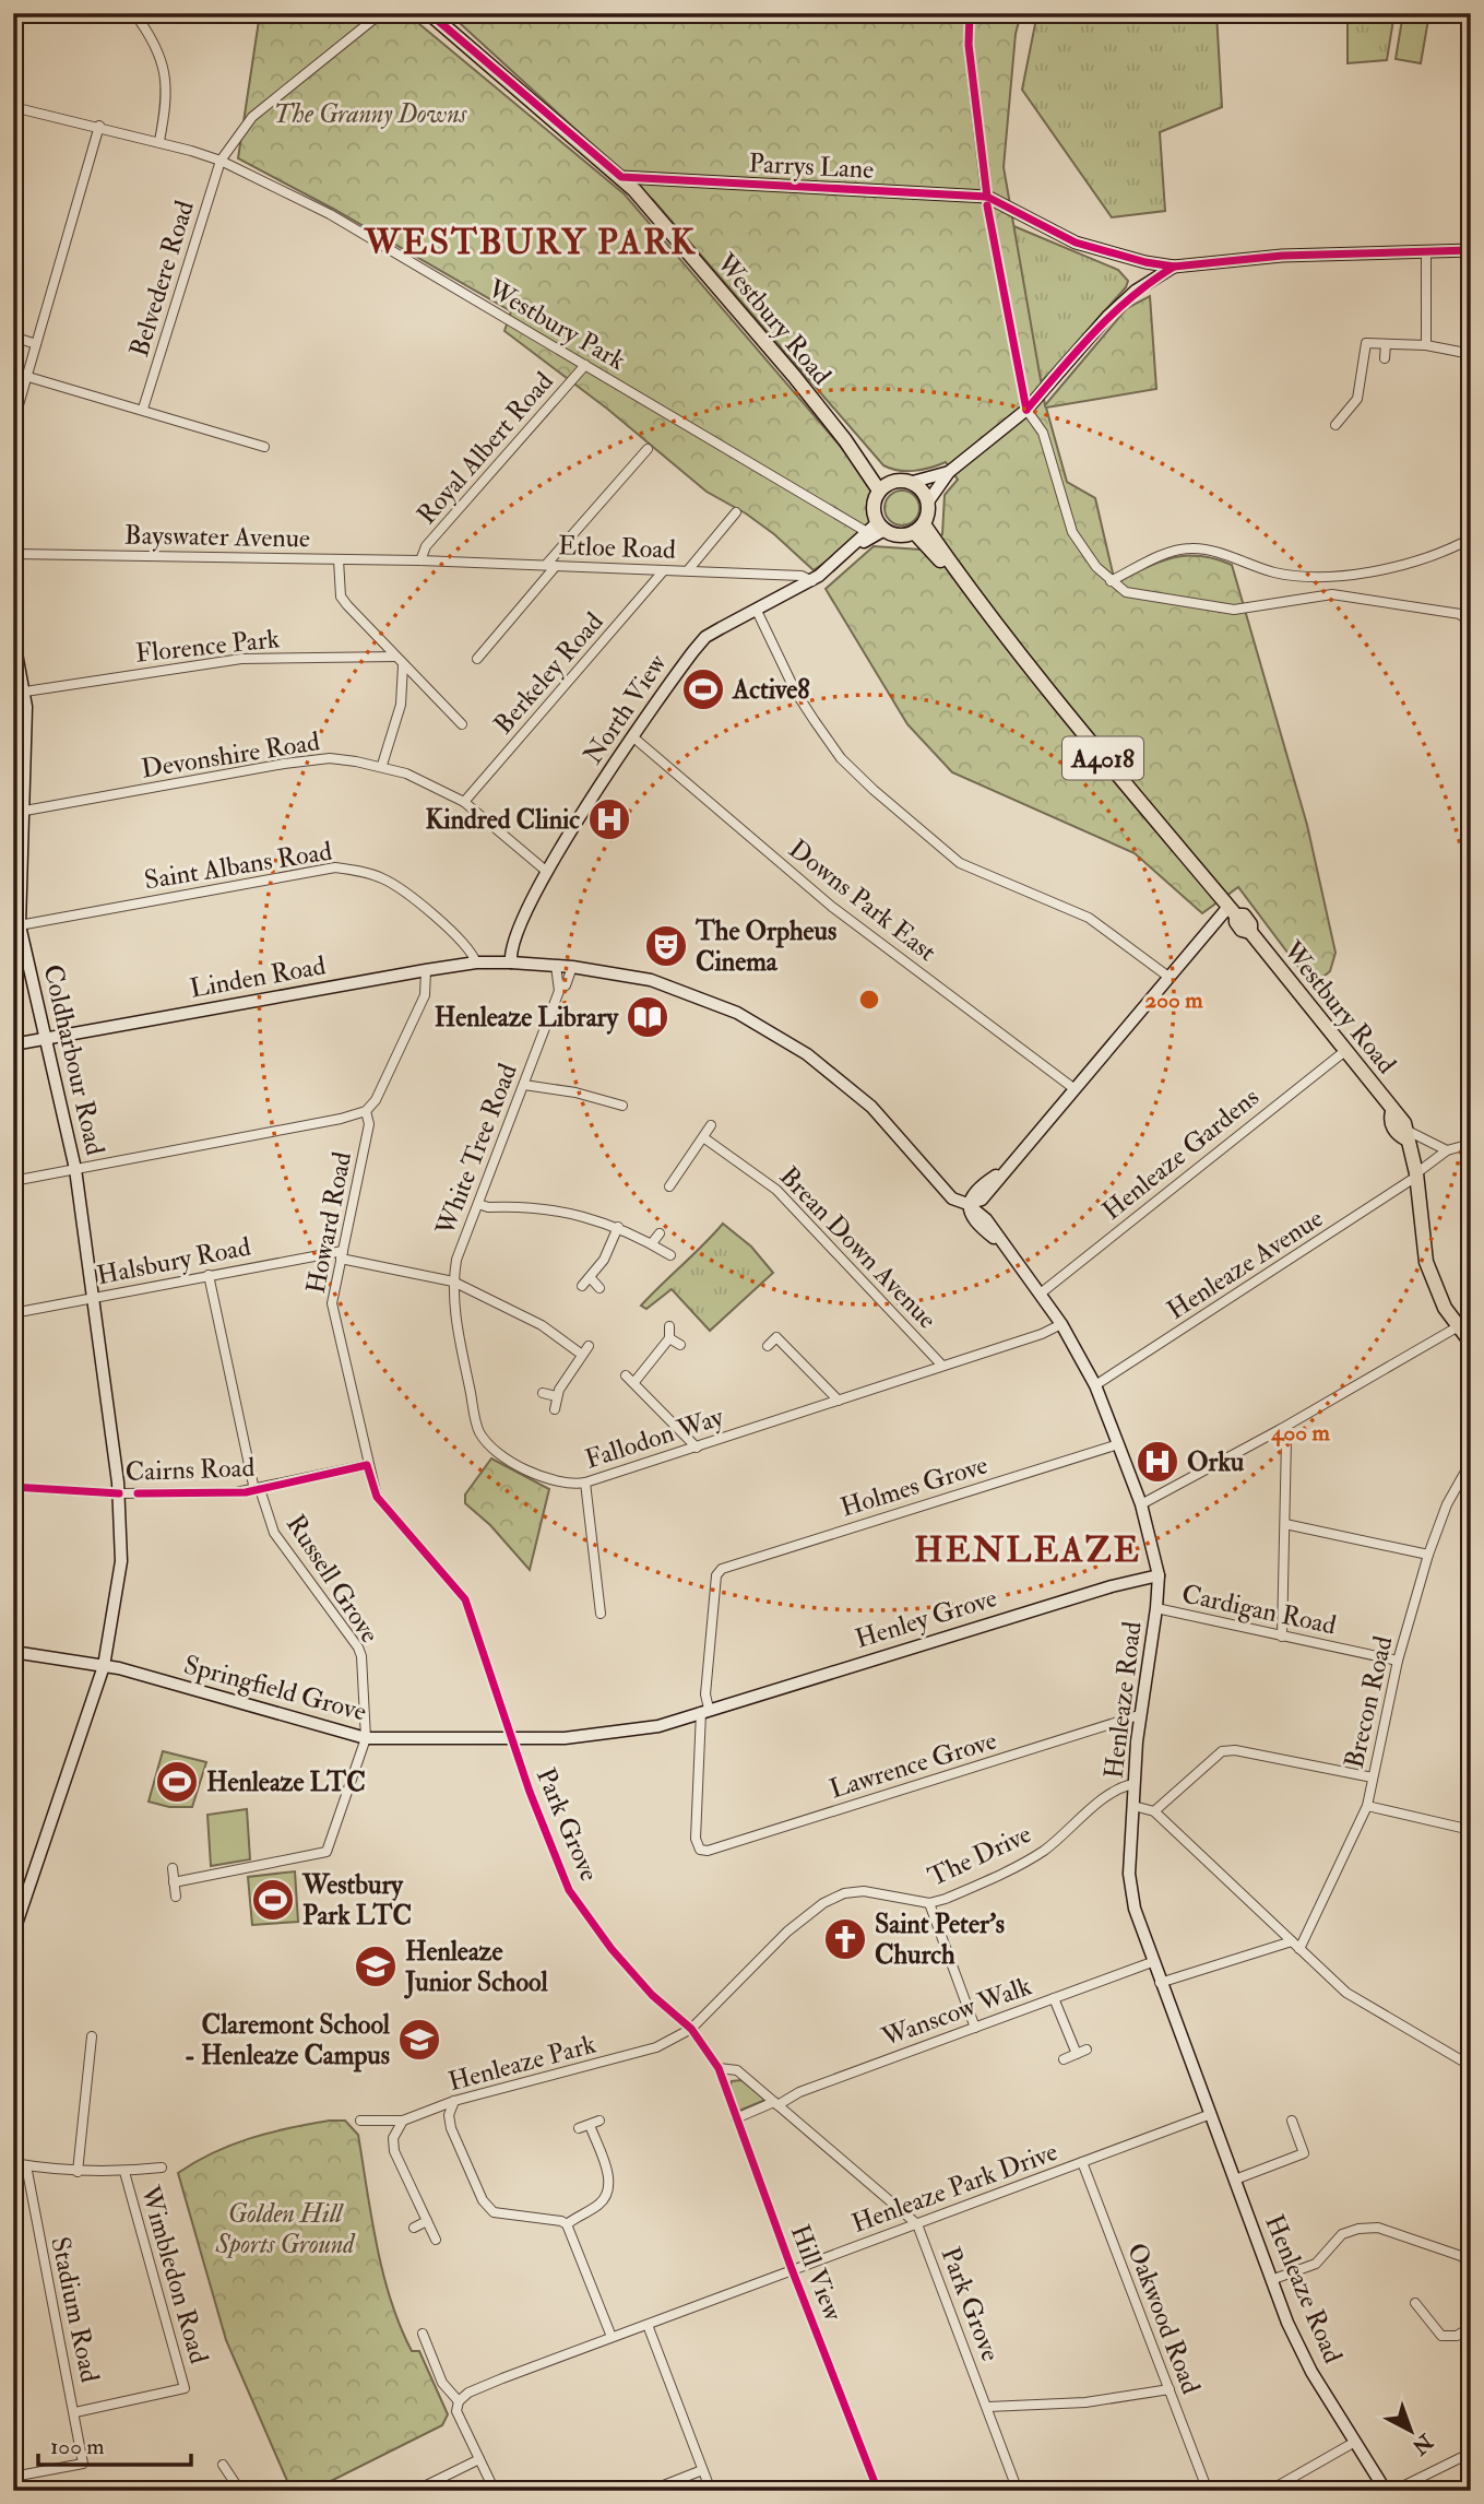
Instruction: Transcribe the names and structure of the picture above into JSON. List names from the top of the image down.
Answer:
{
  "streets": {
    "main road": [
      "Parrys Lane",
      "Westbury Road",
      "North View",
      "A4018",
      "Linden Road",
      "Coldharbour Road",
      "Henley Grove",
      "Springfield Grove",
      "Henleaze Road"
    ],
    "street": [
      "Belvedere Road",
      "Westbury Park",
      "Royal Albert Road",
      "Bayswater Avenue",
      "Etloe Road",
      "Florence Park",
      "Berkeley Road",
      "Devonshire Road",
      "Saint Albans Road",
      "Downs Park East",
      "White Tree Road",
      "Henleaze Gardens",
      "Howard Road",
      "Brean Down Avenue",
      "Halsbury Road",
      "Henleaze Avenue",
      "Fallodon Way",
      "Cairns Road",
      "Holmes Grove",
      "Russell Grove",
      "Cardigan Road",
      "Brecon Road",
      "Lawrence Grove",
      "Park Grove",
      "The Drive",
      "Wanscow Walk",
      "Henleaze Park",
      "Henleaze Park Drive",
      "Hill View",
      "Wimbledon Road",
      "Stadium Road",
      "Oakwood Road"
    ]
  },
  "crossings": [
    ["Parrys Lane", "Westbury Road"],
    ["Parrys Lane", "Westbury Park"],
    ["Parrys Lane", "North View"],
    ["Belvedere Road", "Westbury Park"],
    ["Westbury Road", "Westbury Park"],
    ["Westbury Road", "North View"],
    ["Westbury Road", "Henleaze Gardens"],
    ["Westbury Road", "Henleaze Avenue"],
    ["Westbury Park", "Royal Albert Road"],
    ["Westbury Park", "North View"],
    ["Royal Albert Road", "Bayswater Avenue"],
    ["Royal Albert Road", "Etloe Road"],
    ["Bayswater Avenue", "Etloe Road"],
    ["Etloe Road", "Berkeley Road"],
    ["Etloe Road", "North View"],
    ["Florence Park", "Coldharbour Road"],
    ["Berkeley Road", "Devonshire Road"],
    ["North View", "Devonshire Road"],
    ["North View", "Downs Park East"],
    ["North View", "Linden Road"],
    ["Devonshire Road", "Coldharbour Road"],
    ["Saint Albans Road", "Linden Road"],
    ["Saint Albans Road", "Coldharbour Road"],
    ["Linden Road", "Coldharbour Road"],
    ["Linden Road", "White Tree Road"],
    ["Linden Road", "Howard Road"],
    ["Linden Road", "Henleaze Road"],
    ["Coldharbour Road", "Halsbury Road"],
    ["Coldharbour Road", "Cairns Road"],
    ["Coldharbour Road", "Springfield Grove"],
    ["White Tree Road", "Fallodon Way"],
    ["White Tree Road", "Henleaze Road"],
    ["Henleaze Gardens", "Henleaze Road"],
    ["Howard Road", "Halsbury Road"],
    ["Howard Road", "Cairns Road"],
    ["Howard Road", "Park Grove"],
    ["Brean Down Avenue", "Fallodon Way"],
    ["Halsbury Road", "Russell Grove"],
    ["Henleaze Avenue", "Henleaze Road"],
    ["Fallodon Way", "Henleaze Road"],
    ["Cairns Road", "Russell Grove"],
    ["Holmes Grove", "Henley Grove"],
    ["Holmes Grove", "Springfield Grove"],
    ["Holmes Grove", "Henleaze Road"],
    ["Holmes Grove", "Lawrence Grove"],
    ["Russell Grove", "Springfield Grove"],
    ["Cardigan Road", "Henleaze Road"],
    ["Cardigan Road", "Brecon Road"],
    ["Henley Grove", "Springfield Grove"],
    ["Henley Grove", "Henleaze Road"],
    ["Henley Grove", "Lawrence Grove"],
    ["Springfield Grove", "Lawrence Grove"],
    ["Springfield Grove", "Park Grove"],
    ["Henleaze Road", "Lawrence Grove"],
    ["Henleaze Road", "The Drive"],
    ["Henleaze Road", "Wanscow Walk"],
    ["Henleaze Road", "Henleaze Park Drive"],
    ["Park Grove", "The Drive"],
    ["Park Grove", "Wanscow Walk"],
    ["Park Grove", "Henleaze Park"],
    ["Park Grove", "Henleaze Park Drive"],
    ["Park Grove", "Hill View"],
    ["The Drive", "Henleaze Park"],
    ["Henleaze Park Drive", "Hill View"],
    ["Henleaze Park Drive", "Oakwood Road"],
    ["Wimbledon Road", "Stadium Road"]
  ],
  "districts": ["WESTBURY PARK", "HENLEAZE"],
  "parks": ["The Granny Downs", "Golden Hill Sports Ground"],
  "places": {
    "sports": ["Active8", "Henleaze LTC", "Westbury Park LTC"],
    "hospital": ["Kindred Clinic", "Orku"],
    "theatre": ["The Orpheus Cinema"],
    "library": ["Henleaze Library"],
    "church": ["Saint Peter's Church"],
    "school or university": ["Henleaze Junior School", "Claremont School - Henleaze Campus"]
  },
  "scale_bar": "100 m",
  "north": "bottom right",
  "rings": ["200 m", "400 m"]
}
